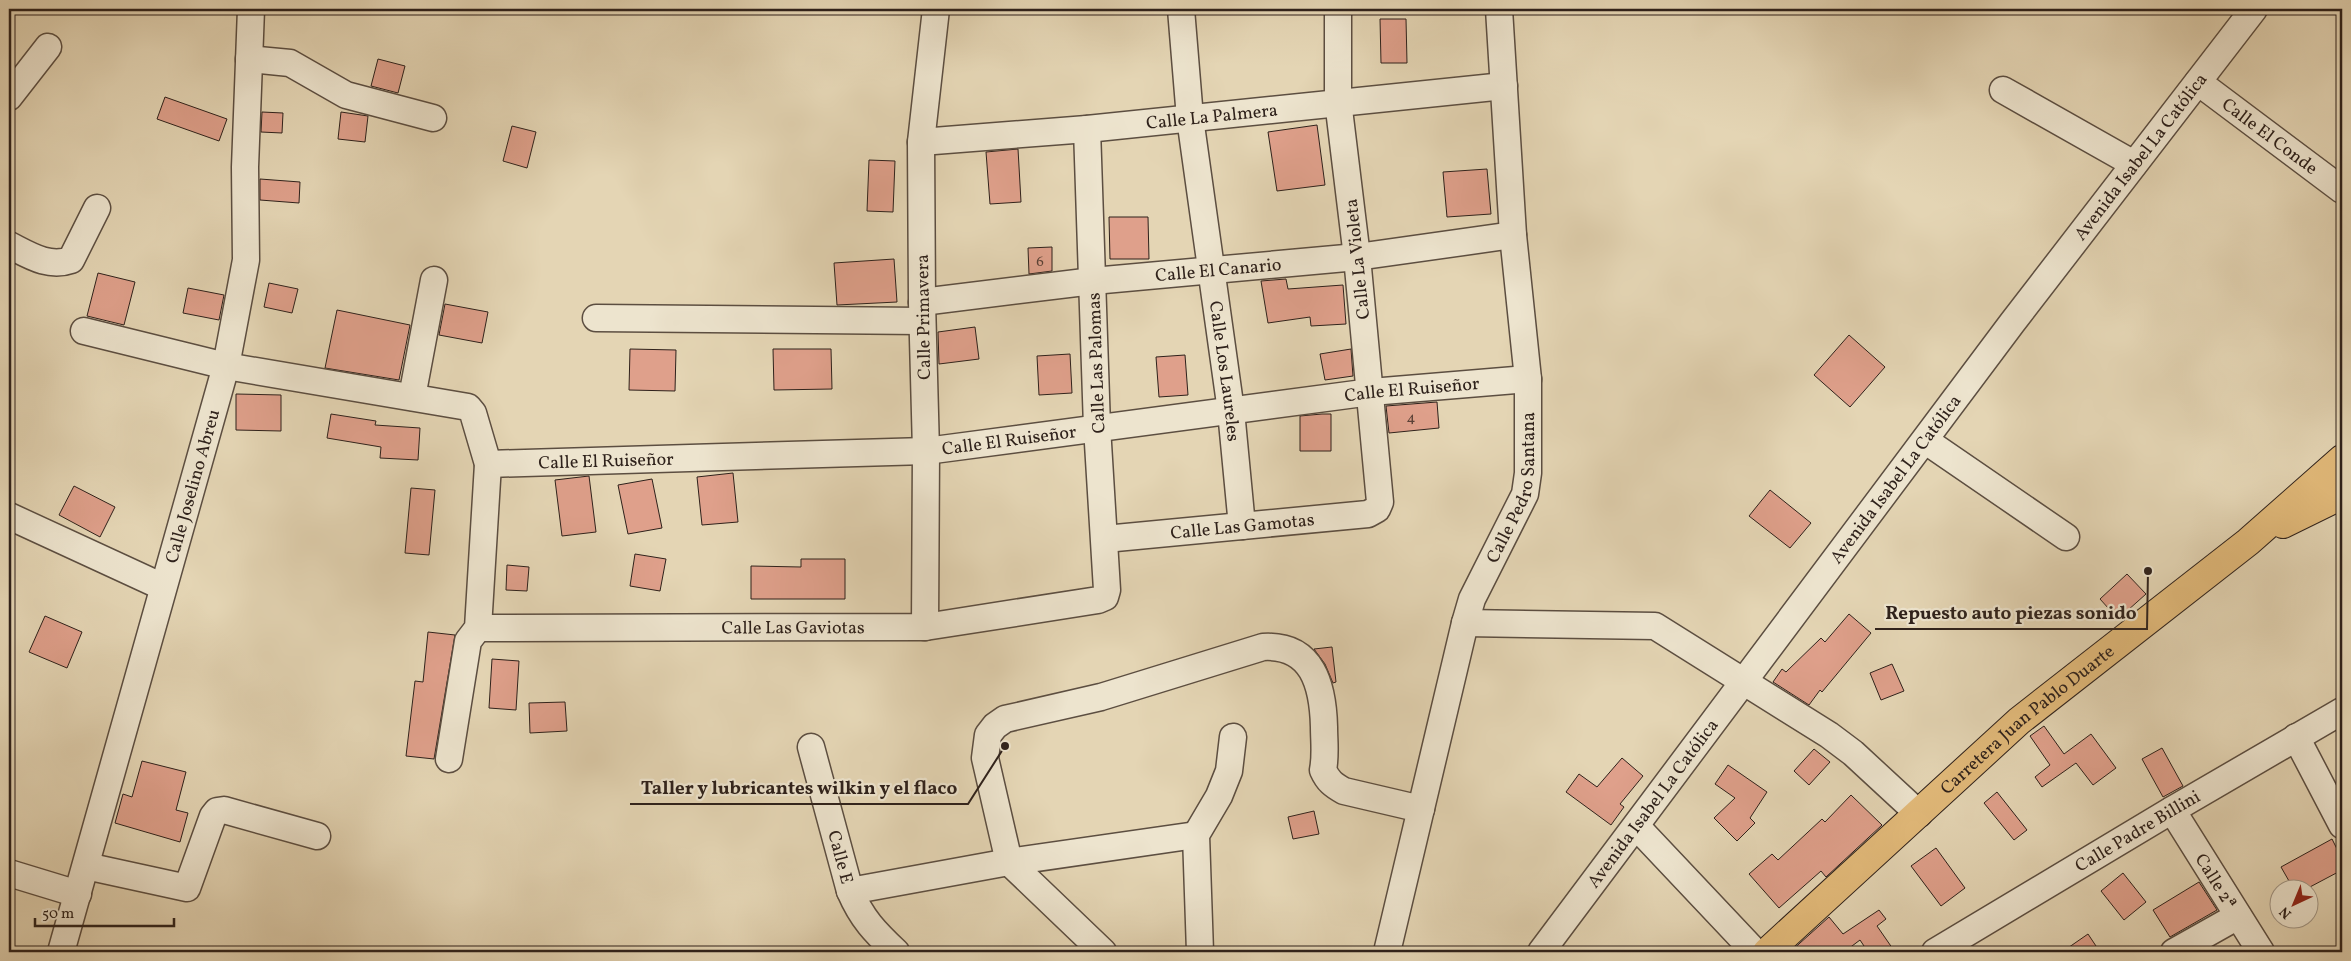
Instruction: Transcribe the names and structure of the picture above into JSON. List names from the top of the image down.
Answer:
{
  "streets": {
    "main road": ["Carretera Juan Pablo Duarte"],
    "street": [
      "Calle La Palmera",
      "Calle El Conde",
      "Avenida Isabel La Católica",
      "Calle La Violeta",
      "Calle El Canario",
      "Calle Primavera",
      "Calle Las Palomas",
      "Calle Los Laureles",
      "Calle El Ruiseñor",
      "Calle Joselino Abreu",
      "Calle Pedro Santana",
      "Calle Las Gamotas",
      "Calle Las Gaviotas",
      "Calle Padre Billini",
      "Calle E",
      "Calle 2ª"
    ]
  },
  "crossings": [
    ["Calle La Palmera", "Calle La Violeta"],
    ["Calle La Palmera", "Calle Primavera"],
    ["Calle La Palmera", "Calle Las Palomas"],
    ["Calle La Palmera", "Calle Los Laureles"],
    ["Calle La Palmera", "Calle Pedro Santana"],
    ["Calle El Conde", "Avenida Isabel La Católica"],
    ["Calle La Violeta", "Calle El Canario"],
    ["Calle La Violeta", "Calle El Ruiseñor"],
    ["Calle La Violeta", "Calle Las Gamotas"],
    ["Calle El Canario", "Calle Primavera"],
    ["Calle El Canario", "Calle Las Palomas"],
    ["Calle El Canario", "Calle Los Laureles"],
    ["Calle El Canario", "Calle Pedro Santana"],
    ["Calle Primavera", "Calle El Ruiseñor"],
    ["Calle Primavera", "Calle Las Gaviotas"],
    ["Calle Las Palomas", "Calle El Ruiseñor"],
    ["Calle Las Palomas", "Calle Las Gamotas"],
    ["Calle Las Palomas", "Calle Las Gaviotas"],
    ["Calle Los Laureles", "Calle El Ruiseñor"],
    ["Calle Los Laureles", "Calle Las Gamotas"],
    ["Calle El Ruiseñor", "Calle Pedro Santana"],
    ["Calle Padre Billini", "Calle 2ª"]
  ],
  "places": ["Repuesto auto piezas sonido", "Taller y lubricantes wilkin y el flaco"],
  "house_numbers": ["6", "4"],
  "scale_bar": "50 m",
  "north": "bottom left"
}
